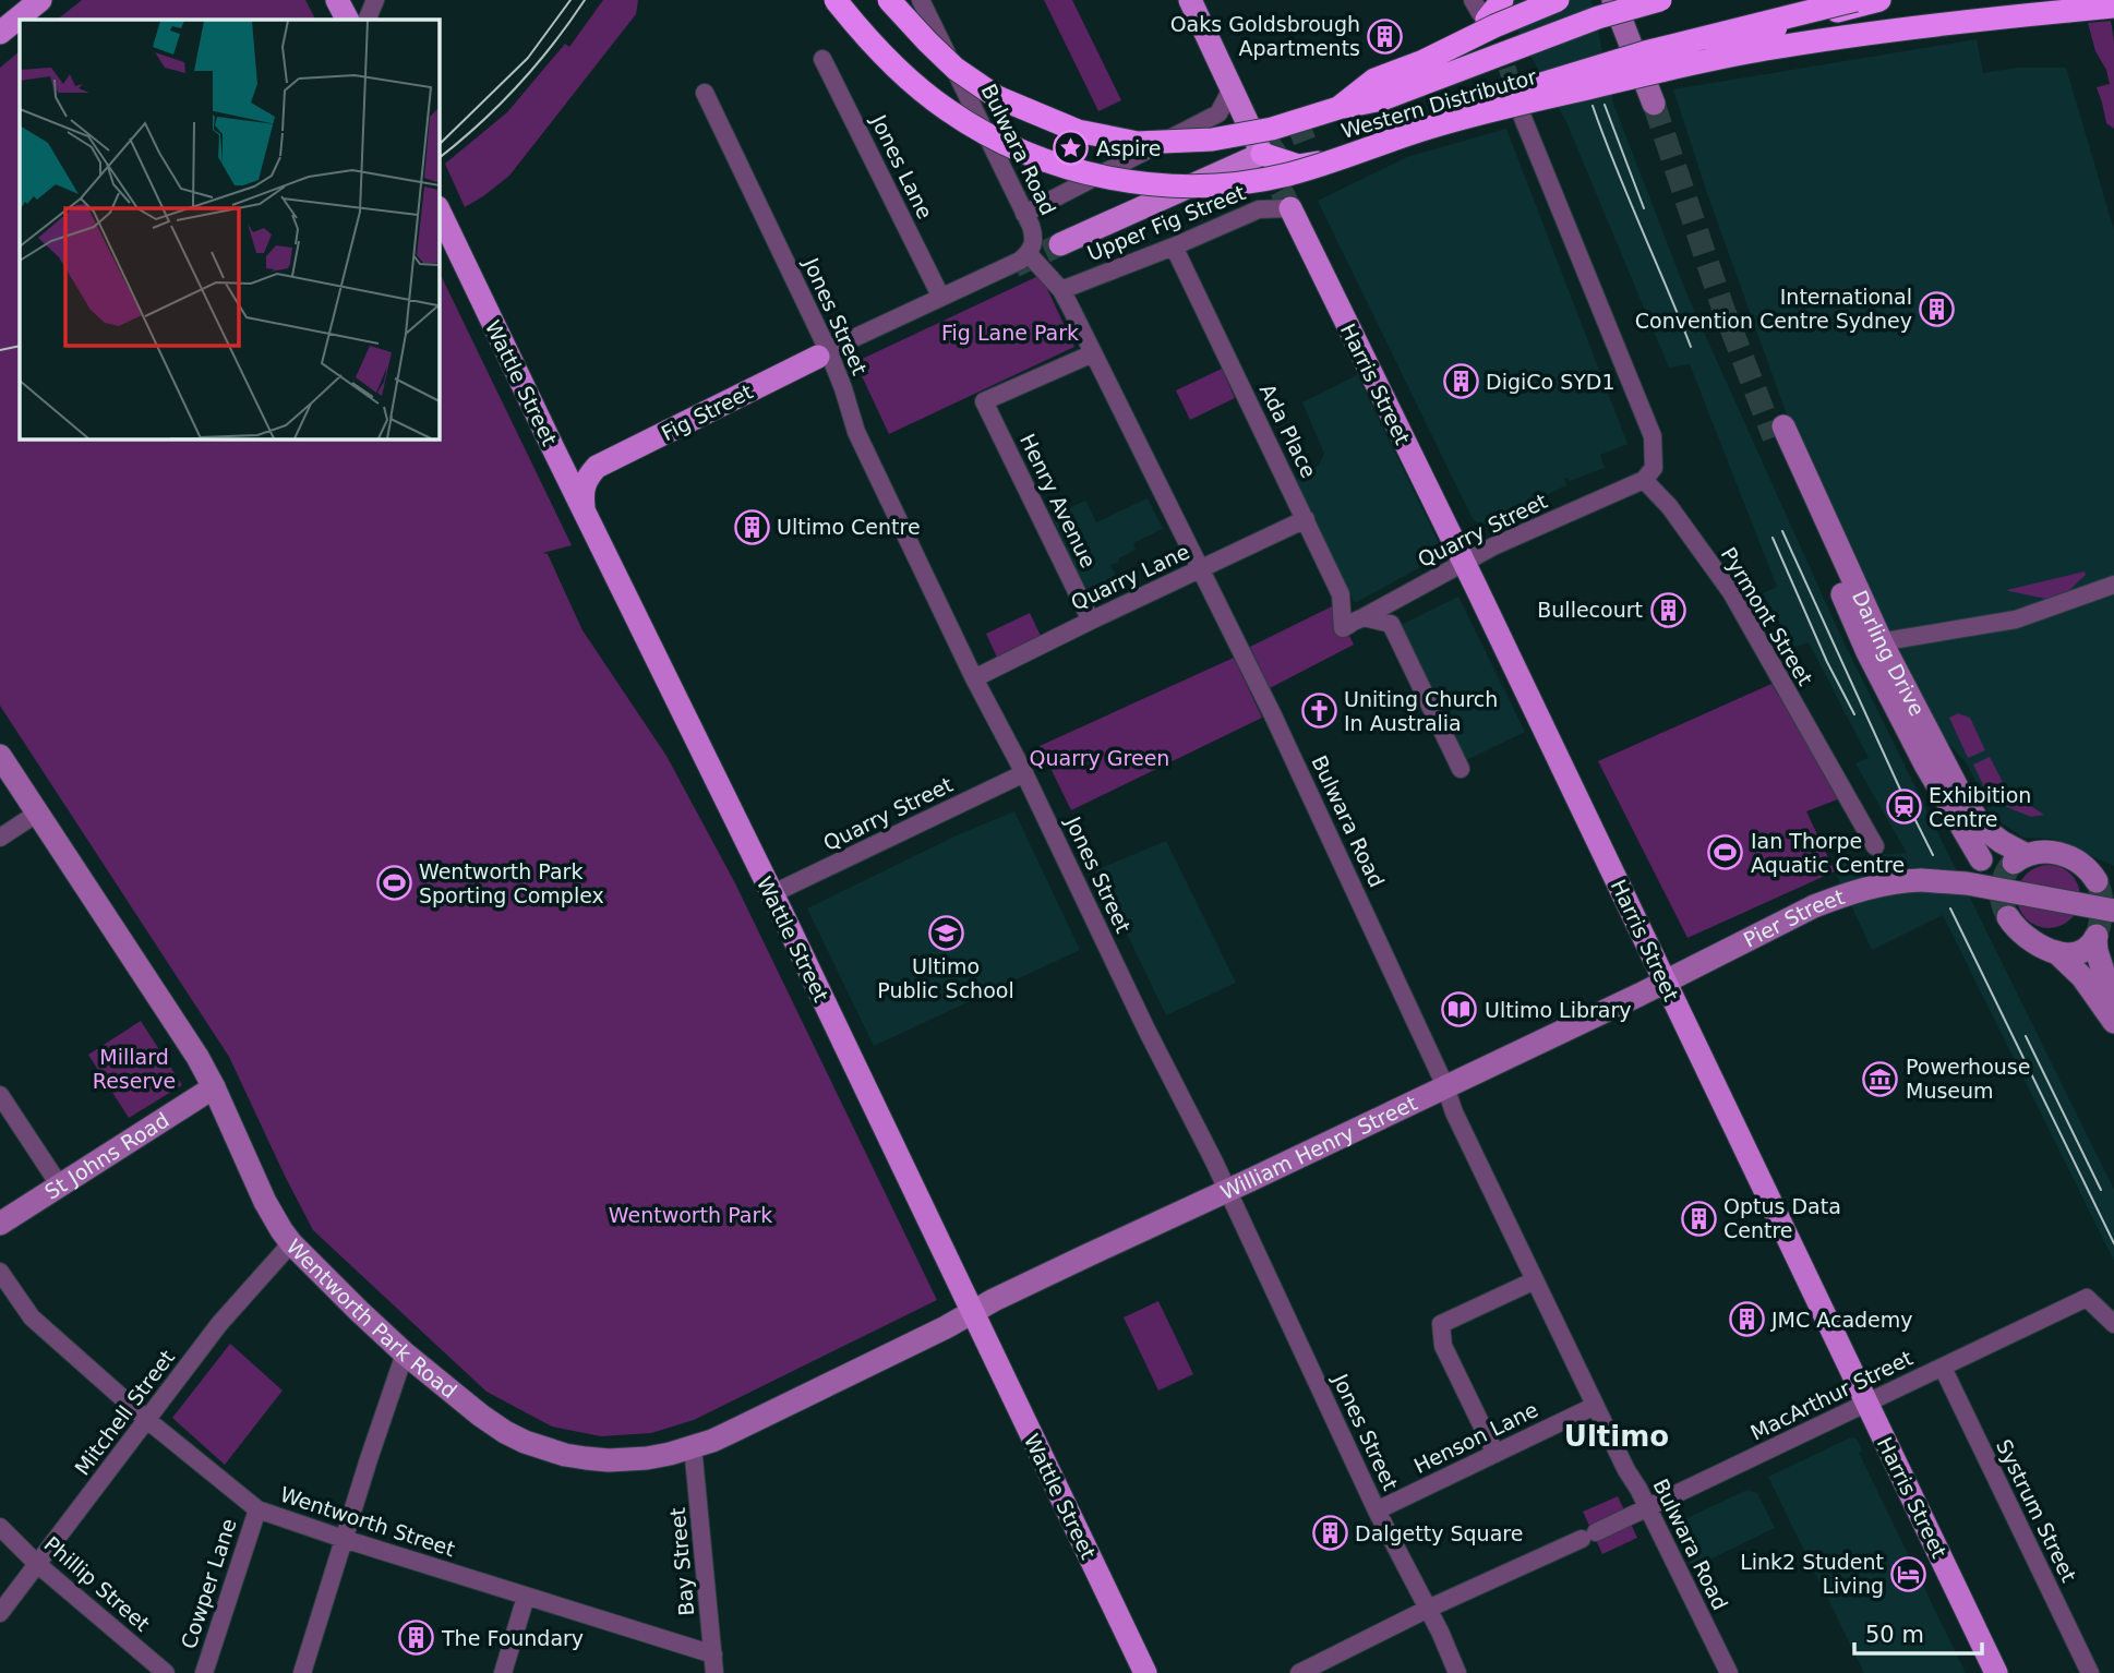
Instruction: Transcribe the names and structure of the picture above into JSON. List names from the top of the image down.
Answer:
{
  "streets": {
    "highway": ["Western Distributor"],
    "main road": ["Wattle Street", "Harris Street", "Fig Street"],
    "street": [
      "Bulwara Road",
      "Jones Lane",
      "Upper Fig Street",
      "Jones Street",
      "Ada Place",
      "Henry Avenue",
      "Quarry Street",
      "Quarry Lane",
      "Pyrmont Street",
      "Darling Drive",
      "Pier Street",
      "William Henry Street",
      "St Johns Road",
      "Wentworth Park Road",
      "MacArthur Street",
      "Mitchell Street",
      "Henson Lane",
      "Systrum Street",
      "Wentworth Street",
      "Bay Street",
      "Phillip Street",
      "Cowper Lane"
    ]
  },
  "crossings": [
    ["Bulwara Road", "Upper Fig Street"],
    ["Bulwara Road", "Henry Avenue"],
    ["Bulwara Road", "Quarry Lane"],
    ["Bulwara Road", "William Henry Street"],
    ["Bulwara Road", "MacArthur Street"],
    ["Bulwara Road", "Henson Lane"],
    ["Upper Fig Street", "Harris Street"],
    ["Upper Fig Street", "Ada Place"],
    ["Jones Street", "Fig Street"],
    ["Jones Street", "Quarry Street"],
    ["Jones Street", "Quarry Lane"],
    ["Jones Street", "William Henry Street"],
    ["Jones Street", "MacArthur Street"],
    ["Jones Street", "Henson Lane"],
    ["Wattle Street", "Quarry Street"],
    ["Wattle Street", "William Henry Street"],
    ["Wattle Street", "Wentworth Park Road"],
    ["Harris Street", "Quarry Street"],
    ["Harris Street", "Pier Street"],
    ["Harris Street", "William Henry Street"],
    ["Harris Street", "MacArthur Street"],
    ["Ada Place", "Quarry Street"],
    ["Ada Place", "Quarry Lane"],
    ["Henry Avenue", "Quarry Lane"],
    ["Quarry Street", "Pyrmont Street"],
    ["Pier Street", "William Henry Street"],
    ["William Henry Street", "Wentworth Park Road"],
    ["St Johns Road", "Wentworth Park Road"],
    ["Wentworth Park Road", "Mitchell Street"],
    ["Wentworth Park Road", "Bay Street"],
    ["MacArthur Street", "Systrum Street"],
    ["Mitchell Street", "Wentworth Street"],
    ["Mitchell Street", "Phillip Street"],
    ["Wentworth Street", "Bay Street"],
    ["Wentworth Street", "Cowper Lane"]
  ],
  "districts": ["Ultimo"],
  "parks": [
    "Fig Lane Park",
    "Quarry Green",
    "Millard Reserve",
    "Wentworth Park"
  ],
  "places": {
    "building": [
      "Oaks Goldsbrough Apartments",
      "International Convention Centre Sydney",
      "DigiCo SYD1",
      "Ultimo Centre",
      "Bullecourt",
      "Optus Data Centre",
      "JMC Academy",
      "Dalgetty Square",
      "The Foundary"
    ],
    "place": ["Aspire"],
    "church": ["Uniting Church In Australia"],
    "station": ["Exhibition Centre"],
    "sports": ["Ian Thorpe Aquatic Centre", "Wentworth Park Sporting Complex"],
    "school or university": ["Ultimo Public School"],
    "library": ["Ultimo Library"],
    "museum": ["Powerhouse Museum"],
    "hotel": ["Link2 Student Living"]
  },
  "scale_bar": "50 m"
}
